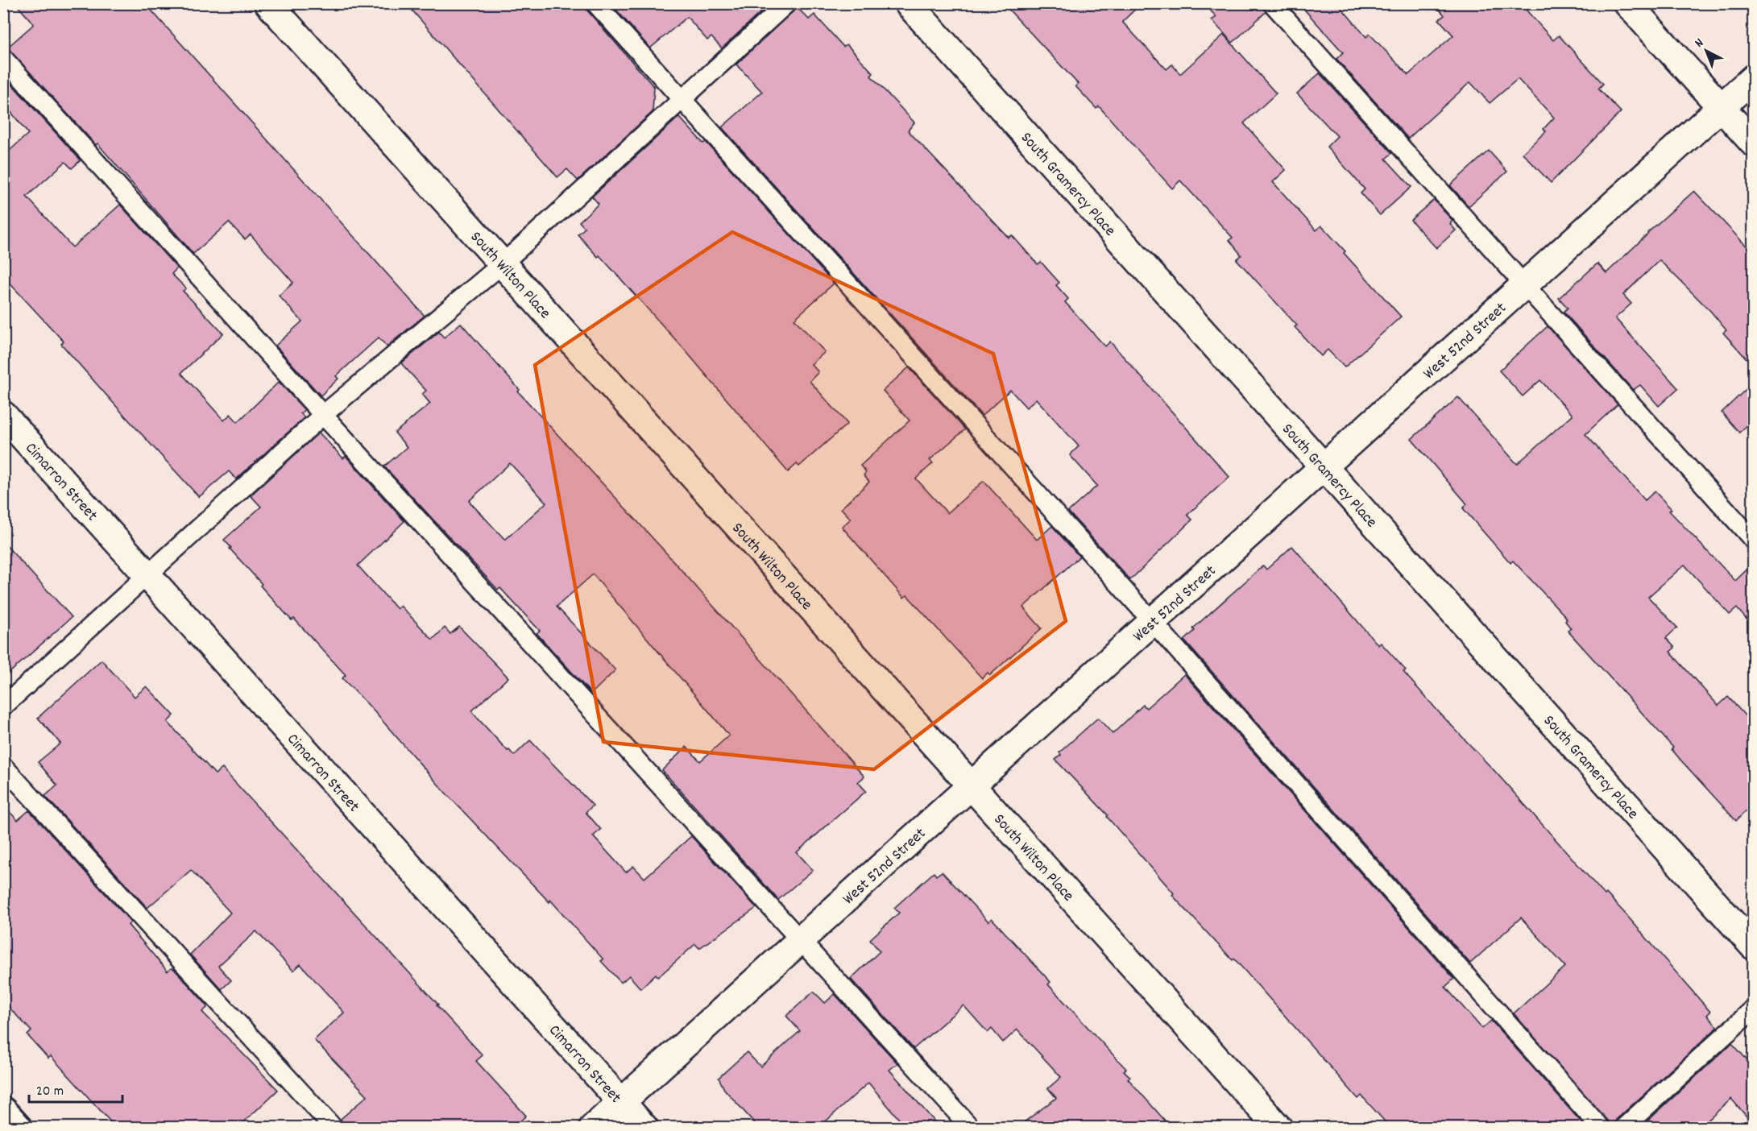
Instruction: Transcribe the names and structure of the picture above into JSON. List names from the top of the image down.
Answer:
{
  "streets": {
    "street": [
      "South Gramercy Place",
      "South Wilton Place",
      "West 52nd Street",
      "Cimarron Street"
    ]
  },
  "crossings": [
    ["South Gramercy Place", "West 52nd Street"],
    ["South Wilton Place", "West 52nd Street"],
    ["West 52nd Street", "Cimarron Street"]
  ],
  "scale_bar": "20 m",
  "north": "top left"
}
